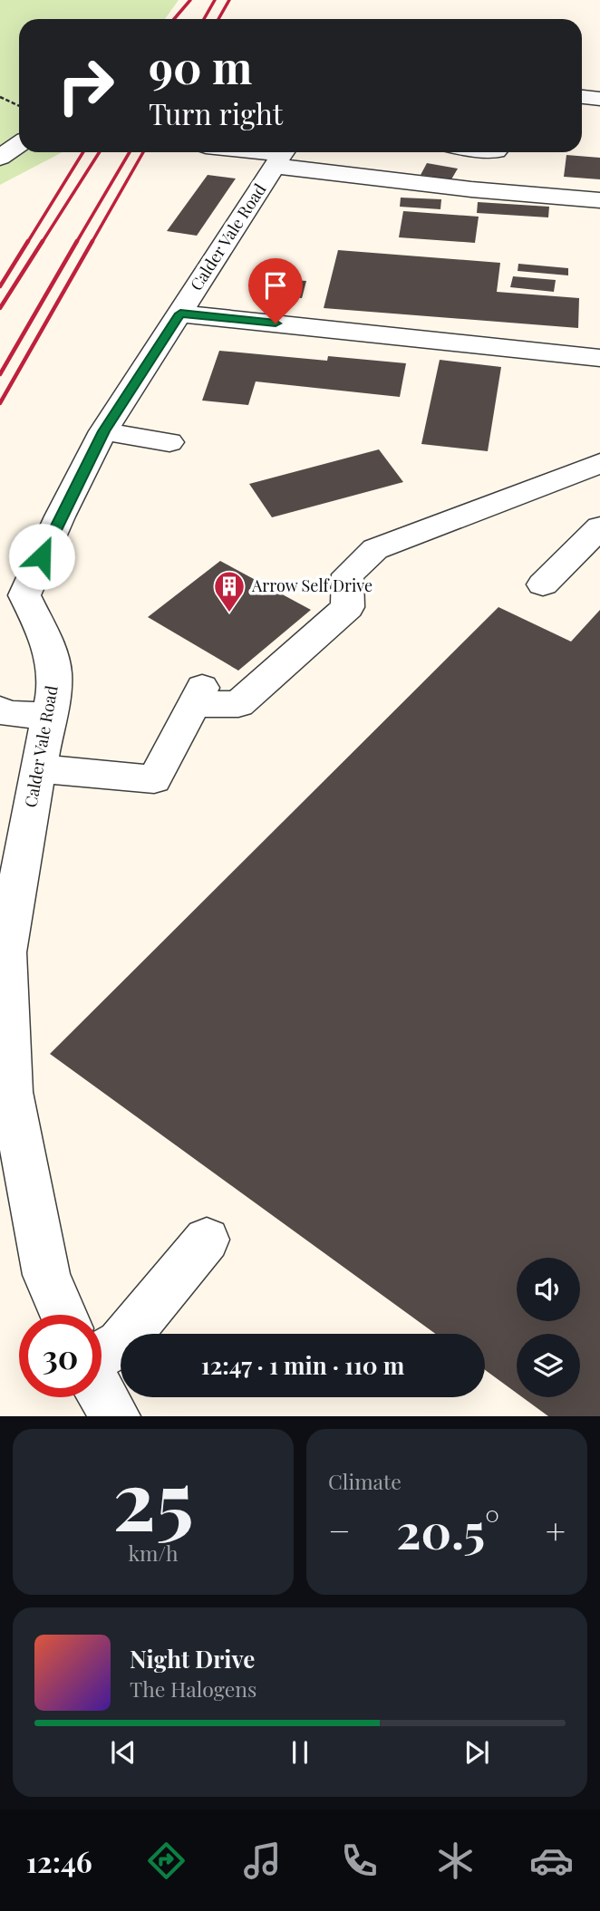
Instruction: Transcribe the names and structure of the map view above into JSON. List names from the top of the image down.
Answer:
{
  "streets": {
    "street": ["Calder Vale Road"]
  },
  "places": {
    "building": ["Arrow Self Drive"]
  },
  "page": {
    "turn": ["90 m", "Turn right"],
    "limit": "30",
    "trip": "12:47 · 1 min · 110 m",
    "tile": [
      ["25", "km/h"],
      "Climate"
    ],
    "heat": ["−", "20.5°", "+"],
    "song": ["Night Drive", "The Halogens"],
    "tabs": "12:46"
  }
}
